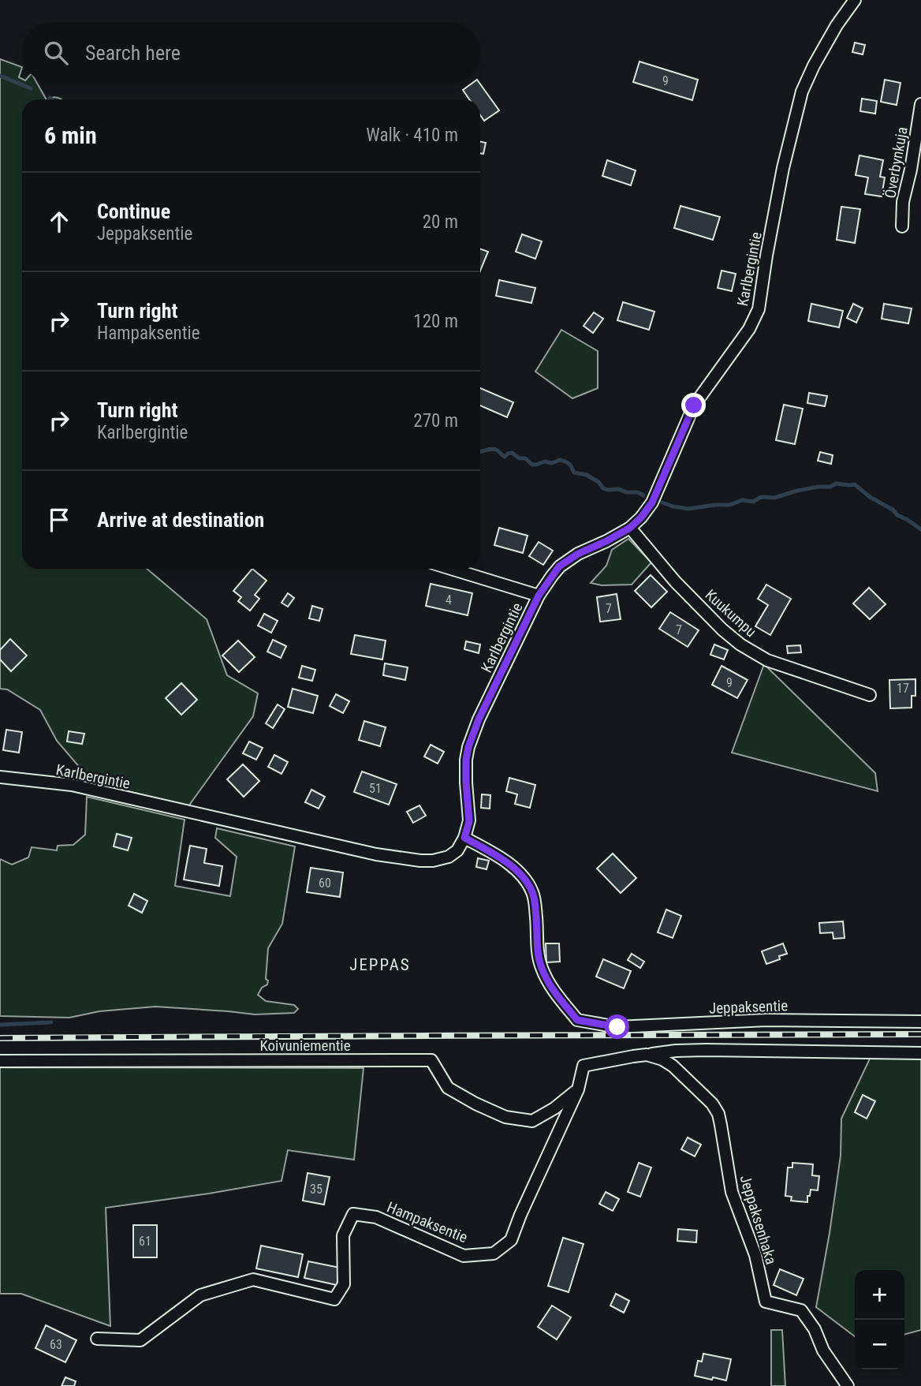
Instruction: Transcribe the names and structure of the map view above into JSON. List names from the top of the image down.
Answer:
{
  "streets": {
    "street": [
      "Överbynkuja",
      "Karlbergintie",
      "Kuukumpu",
      "Jeppaksentie",
      "Koivuniementie",
      "Jeppaksenhaka",
      "Hampaksentie"
    ]
  },
  "crossings": [
    ["Karlbergintie", "Kuukumpu"],
    ["Karlbergintie", "Jeppaksentie"],
    ["Koivuniementie", "Hampaksentie"],
    ["Jeppaksenhaka", "Hampaksentie"]
  ],
  "districts": ["JEPPAS"],
  "house_numbers": [
    "9",
    "4",
    "7",
    "7",
    "9",
    "17",
    "51",
    "60",
    "35",
    "61",
    "63"
  ],
  "page": {
    "search": "Search here",
    "heading": ["6 min", "Walk · 410 m"],
    "list": [
      ["Continue", "Jeppaksentie", "20 m"],
      ["Turn right", "Hampaksentie", "120 m"],
      ["Turn right", "Karlbergintie", "270 m"],
      "Arrive at destination"
    ],
    "map_buttons": ["+", "−"]
  }
}
